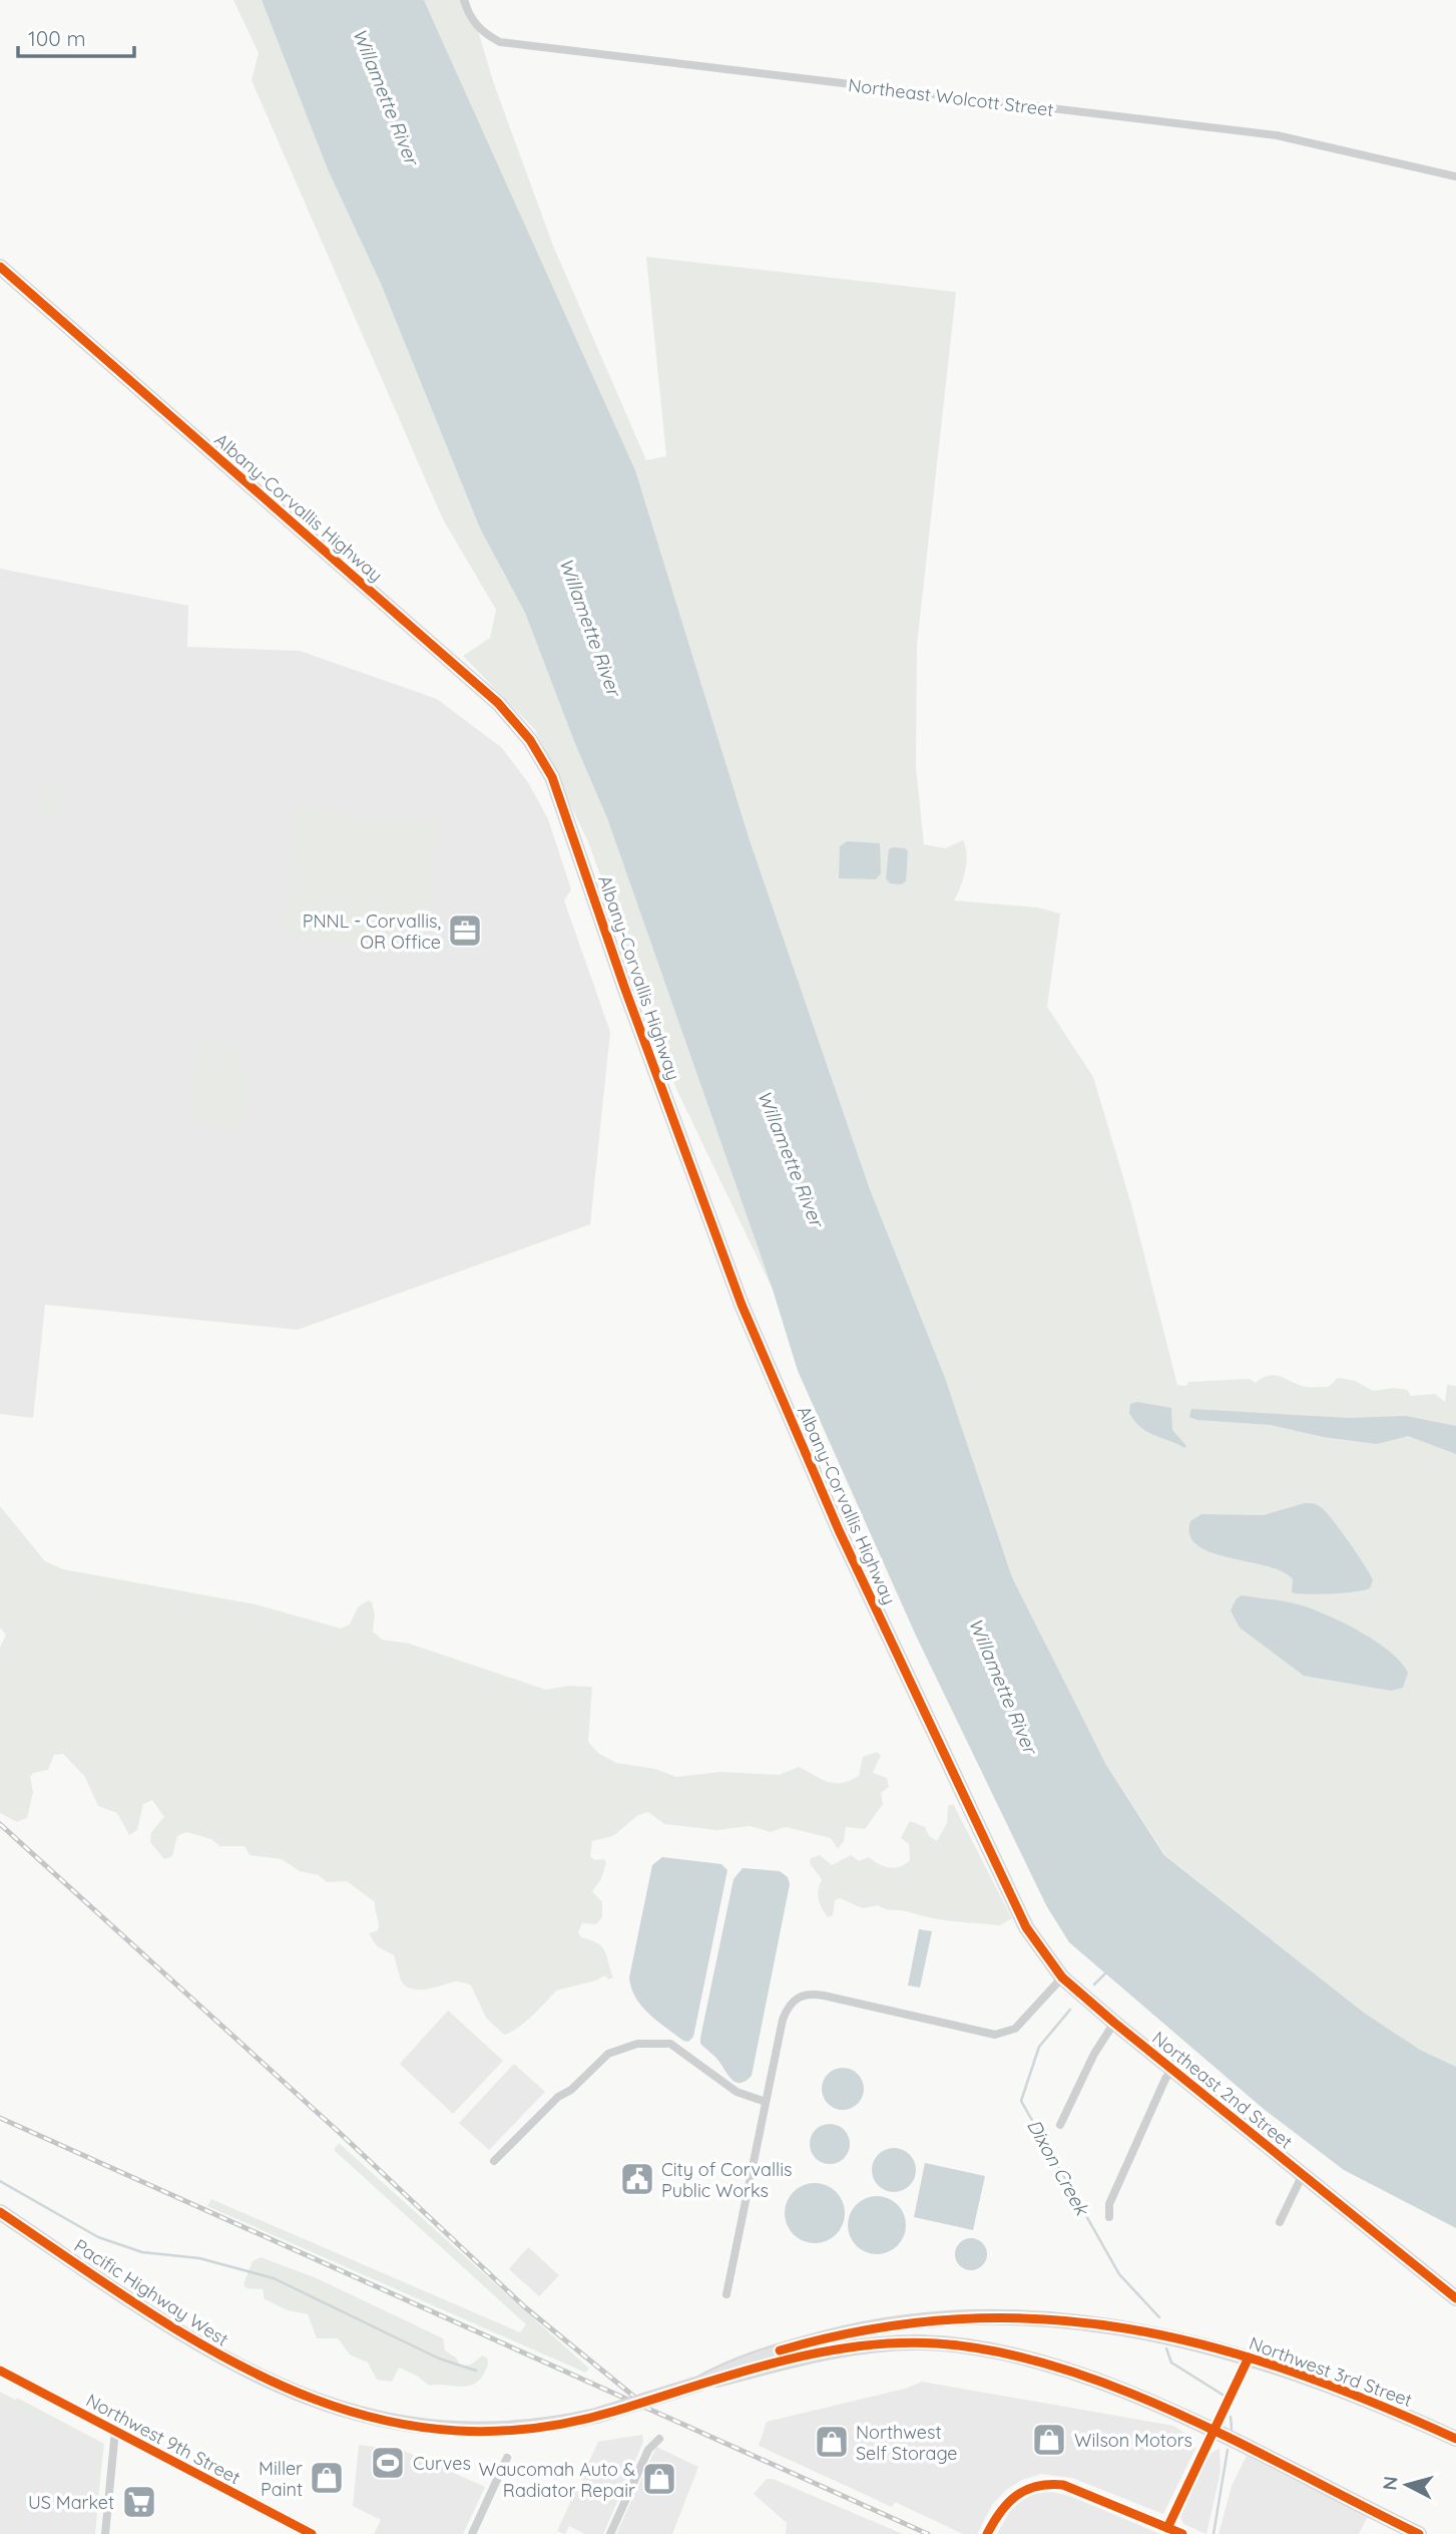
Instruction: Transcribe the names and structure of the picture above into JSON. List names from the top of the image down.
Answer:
{
  "streets": {
    "highway": [
      "Albany-Corvallis Highway",
      "Northeast 2nd Street",
      "Pacific Highway West",
      "Northwest 3rd Street"
    ],
    "main road": ["Northwest 9th Street"],
    "street": ["Northeast Wolcott Street"]
  },
  "crossings": [
    ["Albany-Corvallis Highway", "Northeast 2nd Street"],
    ["Pacific Highway West", "Northwest 3rd Street"]
  ],
  "water": ["Willamette River", "Dixon Creek"],
  "places": {
    "office": ["PNNL - Corvallis, OR Office"],
    "public building": ["City of Corvallis Public Works"],
    "shop": [
      "Wilson Motors",
      "Northwest Self Storage",
      "Miller Paint",
      "Waucomah Auto & Radiator Repair"
    ],
    "sports": ["Curves"],
    "supermarket": ["US Market"]
  },
  "scale_bar": "100 m",
  "north": "left"
}
